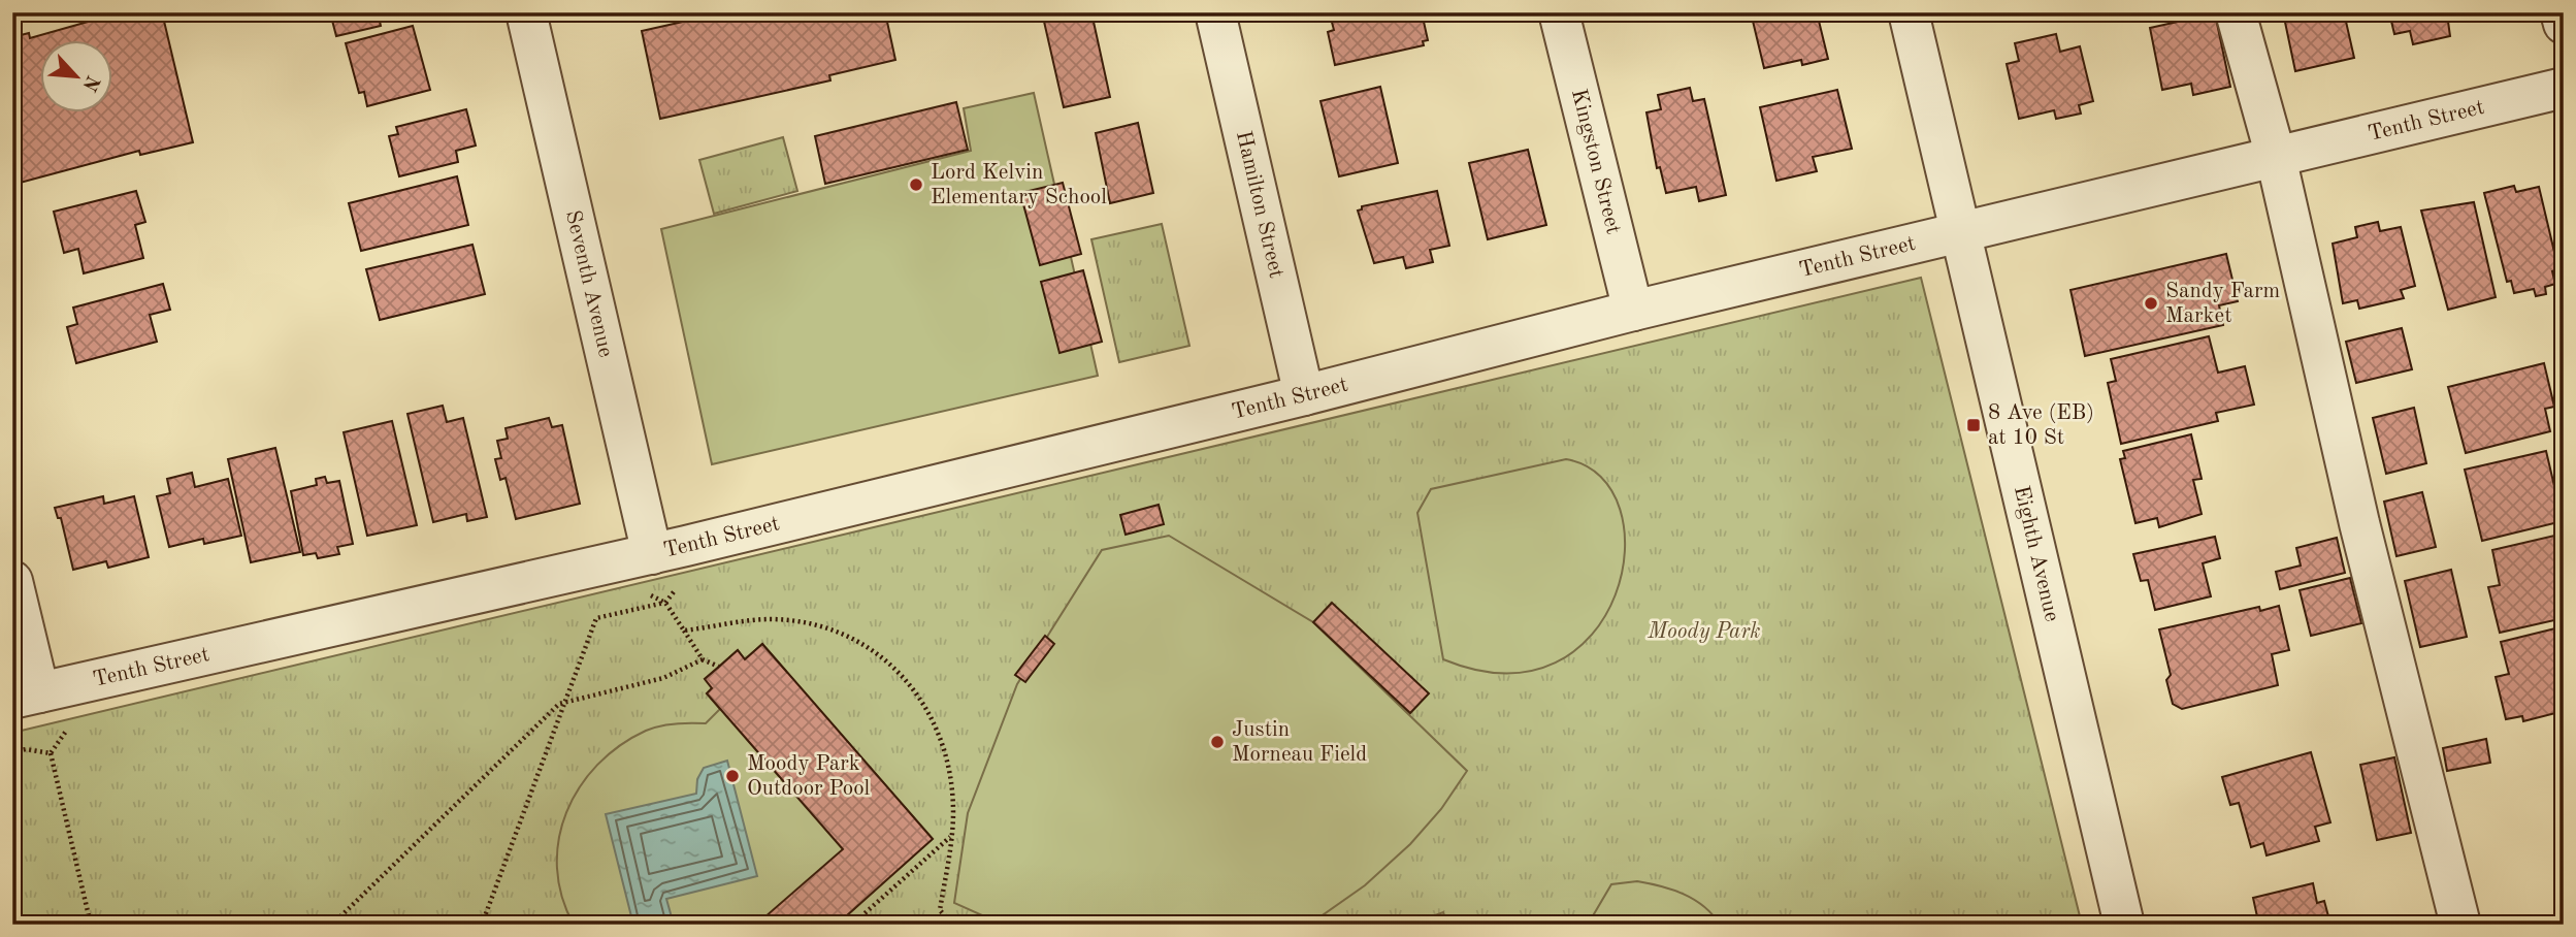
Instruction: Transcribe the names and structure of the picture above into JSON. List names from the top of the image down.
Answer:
{
  "streets": {
    "street": [
      "Tenth Street",
      "Kingston Street",
      "Hamilton Street",
      "Seventh Avenue",
      "Eighth Avenue"
    ]
  },
  "crossings": [
    ["Tenth Street", "Kingston Street"],
    ["Tenth Street", "Hamilton Street"],
    ["Tenth Street", "Seventh Avenue"],
    ["Tenth Street", "Eighth Avenue"]
  ],
  "parks": ["Moody Park"],
  "places": {
    "other": [
      "Lord Kelvin Elementary School",
      "Sandy Farm Market",
      "Justin Morneau Field",
      "Moody Park Outdoor Pool"
    ],
    "transit": ["8 Ave (EB) at 10 St"]
  },
  "north": "bottom right"
}
